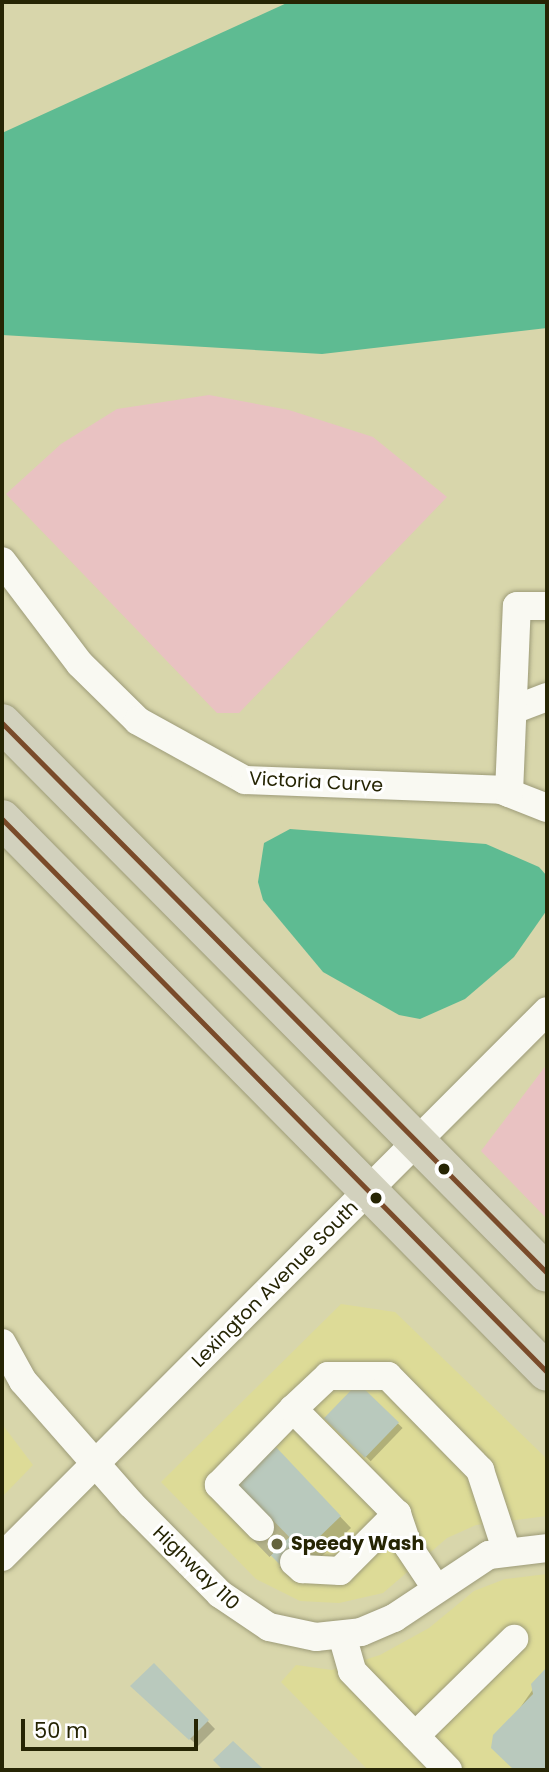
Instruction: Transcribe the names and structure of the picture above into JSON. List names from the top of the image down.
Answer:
{
  "streets": {
    "street": ["Victoria Curve", "Lexington Avenue South", "Highway 110"]
  },
  "crossings": [
    ["Lexington Avenue South", "Highway 110"]
  ],
  "places": ["Speedy Wash"],
  "scale_bar": "50 m"
}
